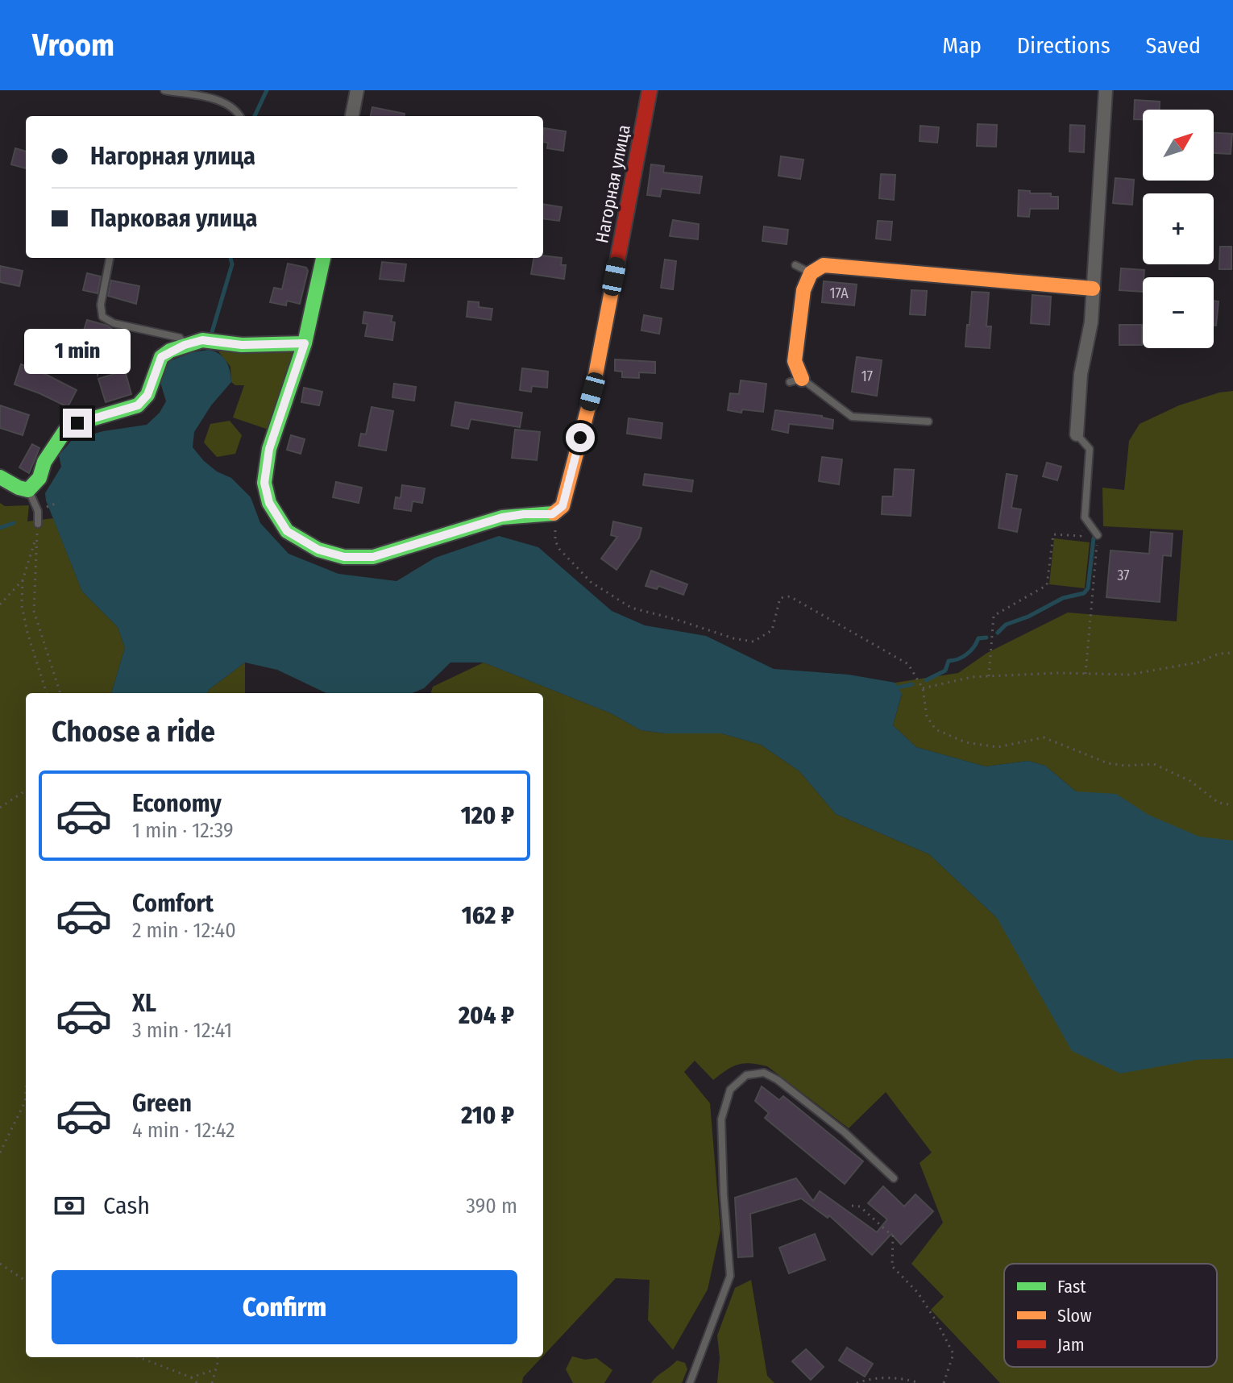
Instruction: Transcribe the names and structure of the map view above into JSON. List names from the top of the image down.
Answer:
{
  "streets": {
    "street": ["Нагорная улица"]
  },
  "house_numbers": ["17А", "17", "37"],
  "legend": ["Fast", "Slow", "Jam"],
  "north": "top right",
  "page": {
    "header": "Vroom",
    "nav": ["Map", "Directions", "Saved"],
    "map_buttons": ["+", "−"],
    "banner": ["Нагорная улица", "Парковая улица"],
    "bubble": "1 min",
    "heading": "Choose a ride",
    "list": [
      {
        "name": "Economy",
        "note": "1 min · 12:39",
        "value": "120 ₽"
      },
      {
        "name": "Comfort",
        "note": "2 min · 12:40",
        "value": "162 ₽"
      },
      {
        "name": "XL",
        "note": "3 min · 12:41",
        "value": "204 ₽"
      },
      {
        "name": "Green",
        "note": "4 min · 12:42",
        "value": "210 ₽"
      }
    ],
    "pay": ["Cash", "390 m"],
    "buttons": "Confirm"
  }
}
